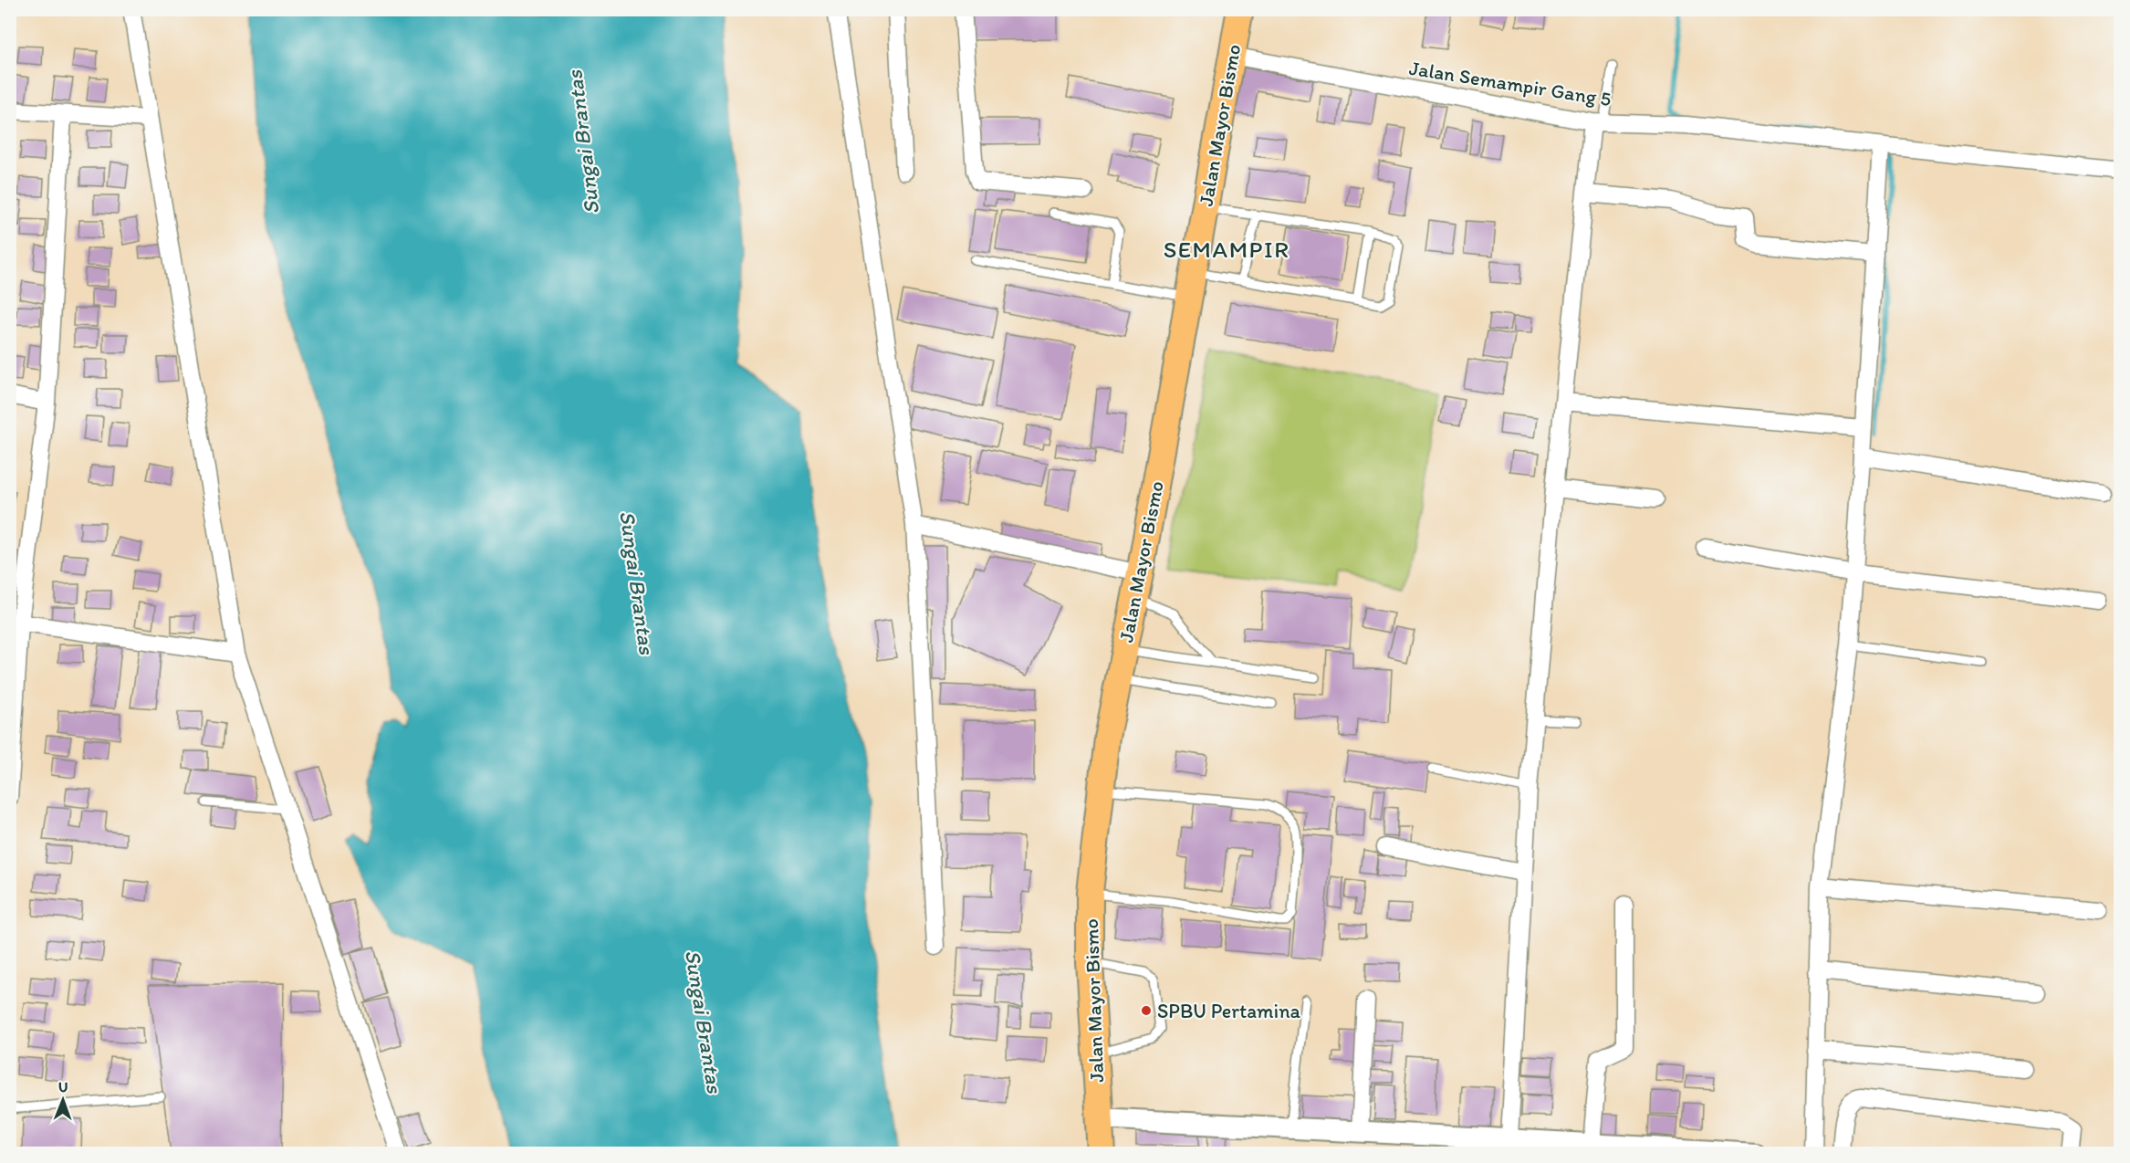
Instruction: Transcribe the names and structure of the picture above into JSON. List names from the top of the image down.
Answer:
{
  "streets": {
    "main road": ["Jalan Mayor Bismo"],
    "street": ["Jalan Semampir Gang 5"]
  },
  "crossings": [
    ["Jalan Semampir Gang 5", "Jalan Mayor Bismo"]
  ],
  "districts": ["SEMAMPIR"],
  "water": ["Sungai Brantas"],
  "places": ["SPBU Pertamina"],
  "north": "top"
}
